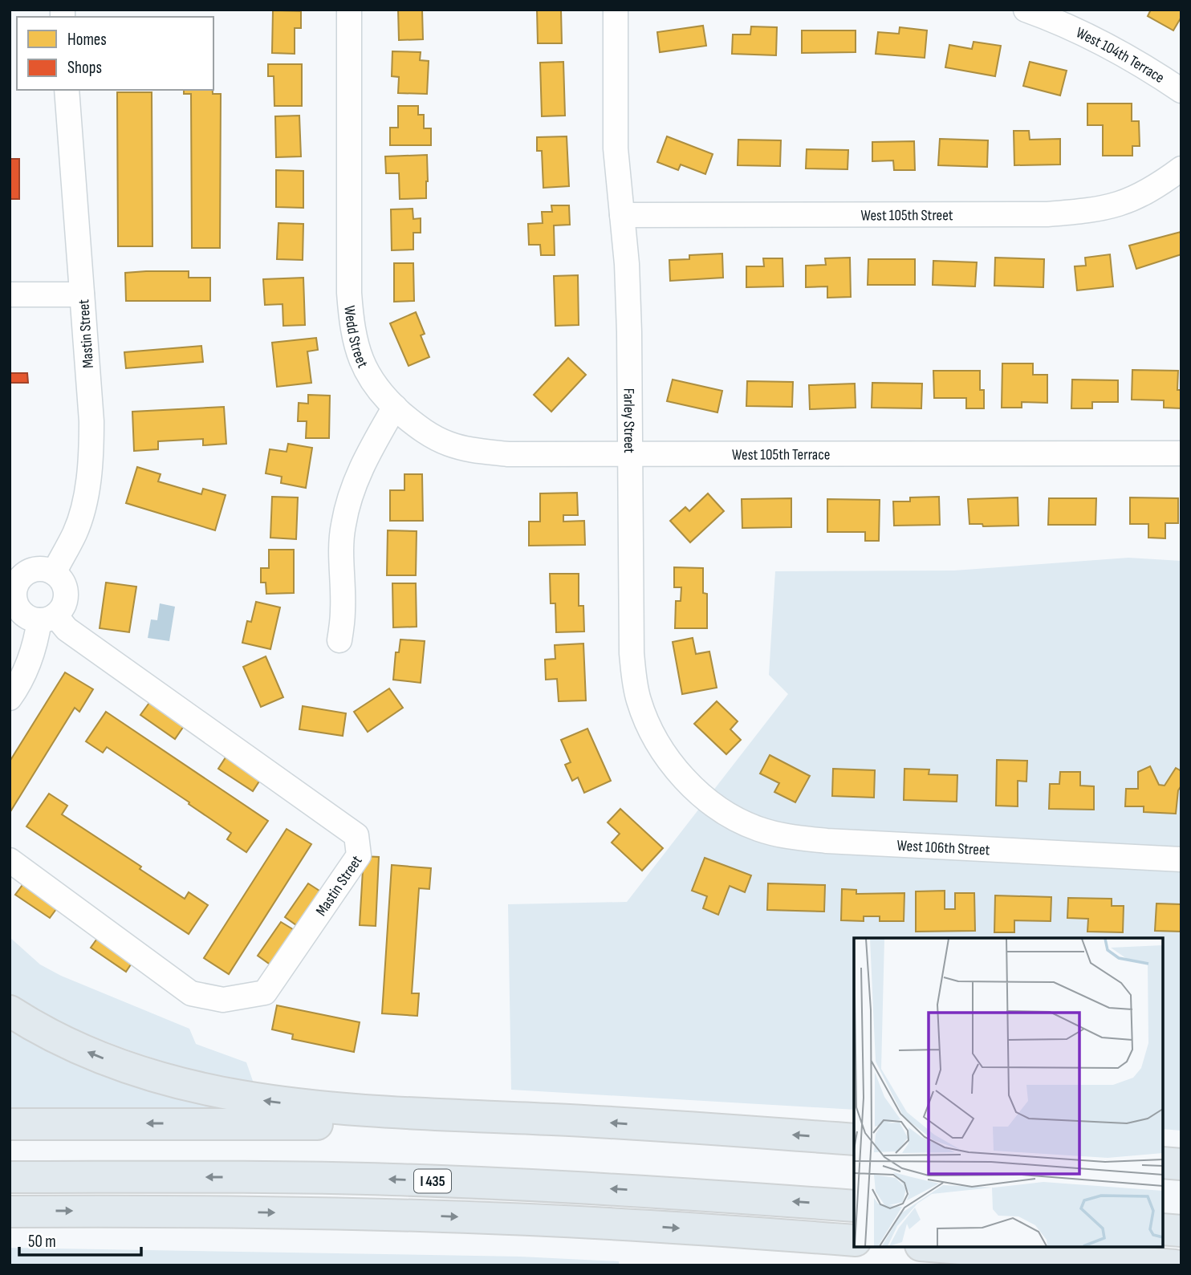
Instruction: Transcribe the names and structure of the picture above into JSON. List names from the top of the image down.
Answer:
{
  "streets": {
    "highway": ["I 435"],
    "street": [
      "West 104th Terrace",
      "West 105th Street",
      "Mastin Street",
      "Wedd Street",
      "Farley Street",
      "West 105th Terrace",
      "West 106th Street"
    ]
  },
  "crossings": [
    ["West 105th Street", "Farley Street"],
    ["Wedd Street", "West 105th Terrace"],
    ["Farley Street", "West 105th Terrace"],
    ["Farley Street", "West 106th Street"]
  ],
  "legend": ["Homes", "Shops"],
  "scale_bar": "50 m"
}
